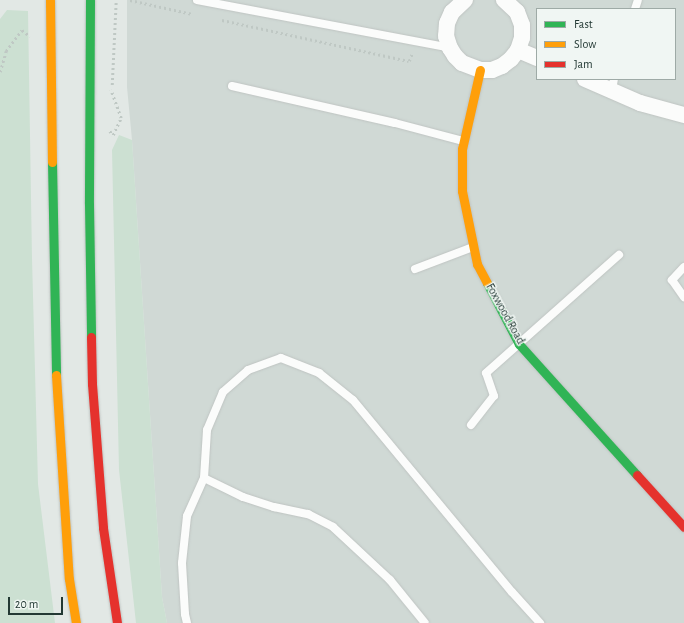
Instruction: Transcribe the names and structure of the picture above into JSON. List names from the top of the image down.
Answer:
{
  "streets": {
    "main road": ["Foxwood Road"]
  },
  "legend": ["Fast", "Slow", "Jam"],
  "scale_bar": "20 m"
}
